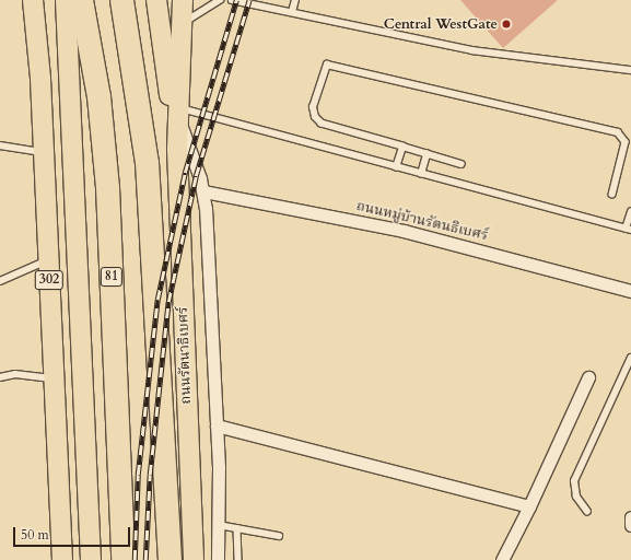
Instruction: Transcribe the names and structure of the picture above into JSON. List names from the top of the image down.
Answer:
{
  "streets": {
    "highway": ["81"],
    "main road": ["302", "ถนนรัตนาธิเบศร์"],
    "street": ["ถนนหมู่บ้านรัตนธิเบศร์"]
  },
  "places": ["Central WestGate"],
  "scale_bar": "50 m"
}
